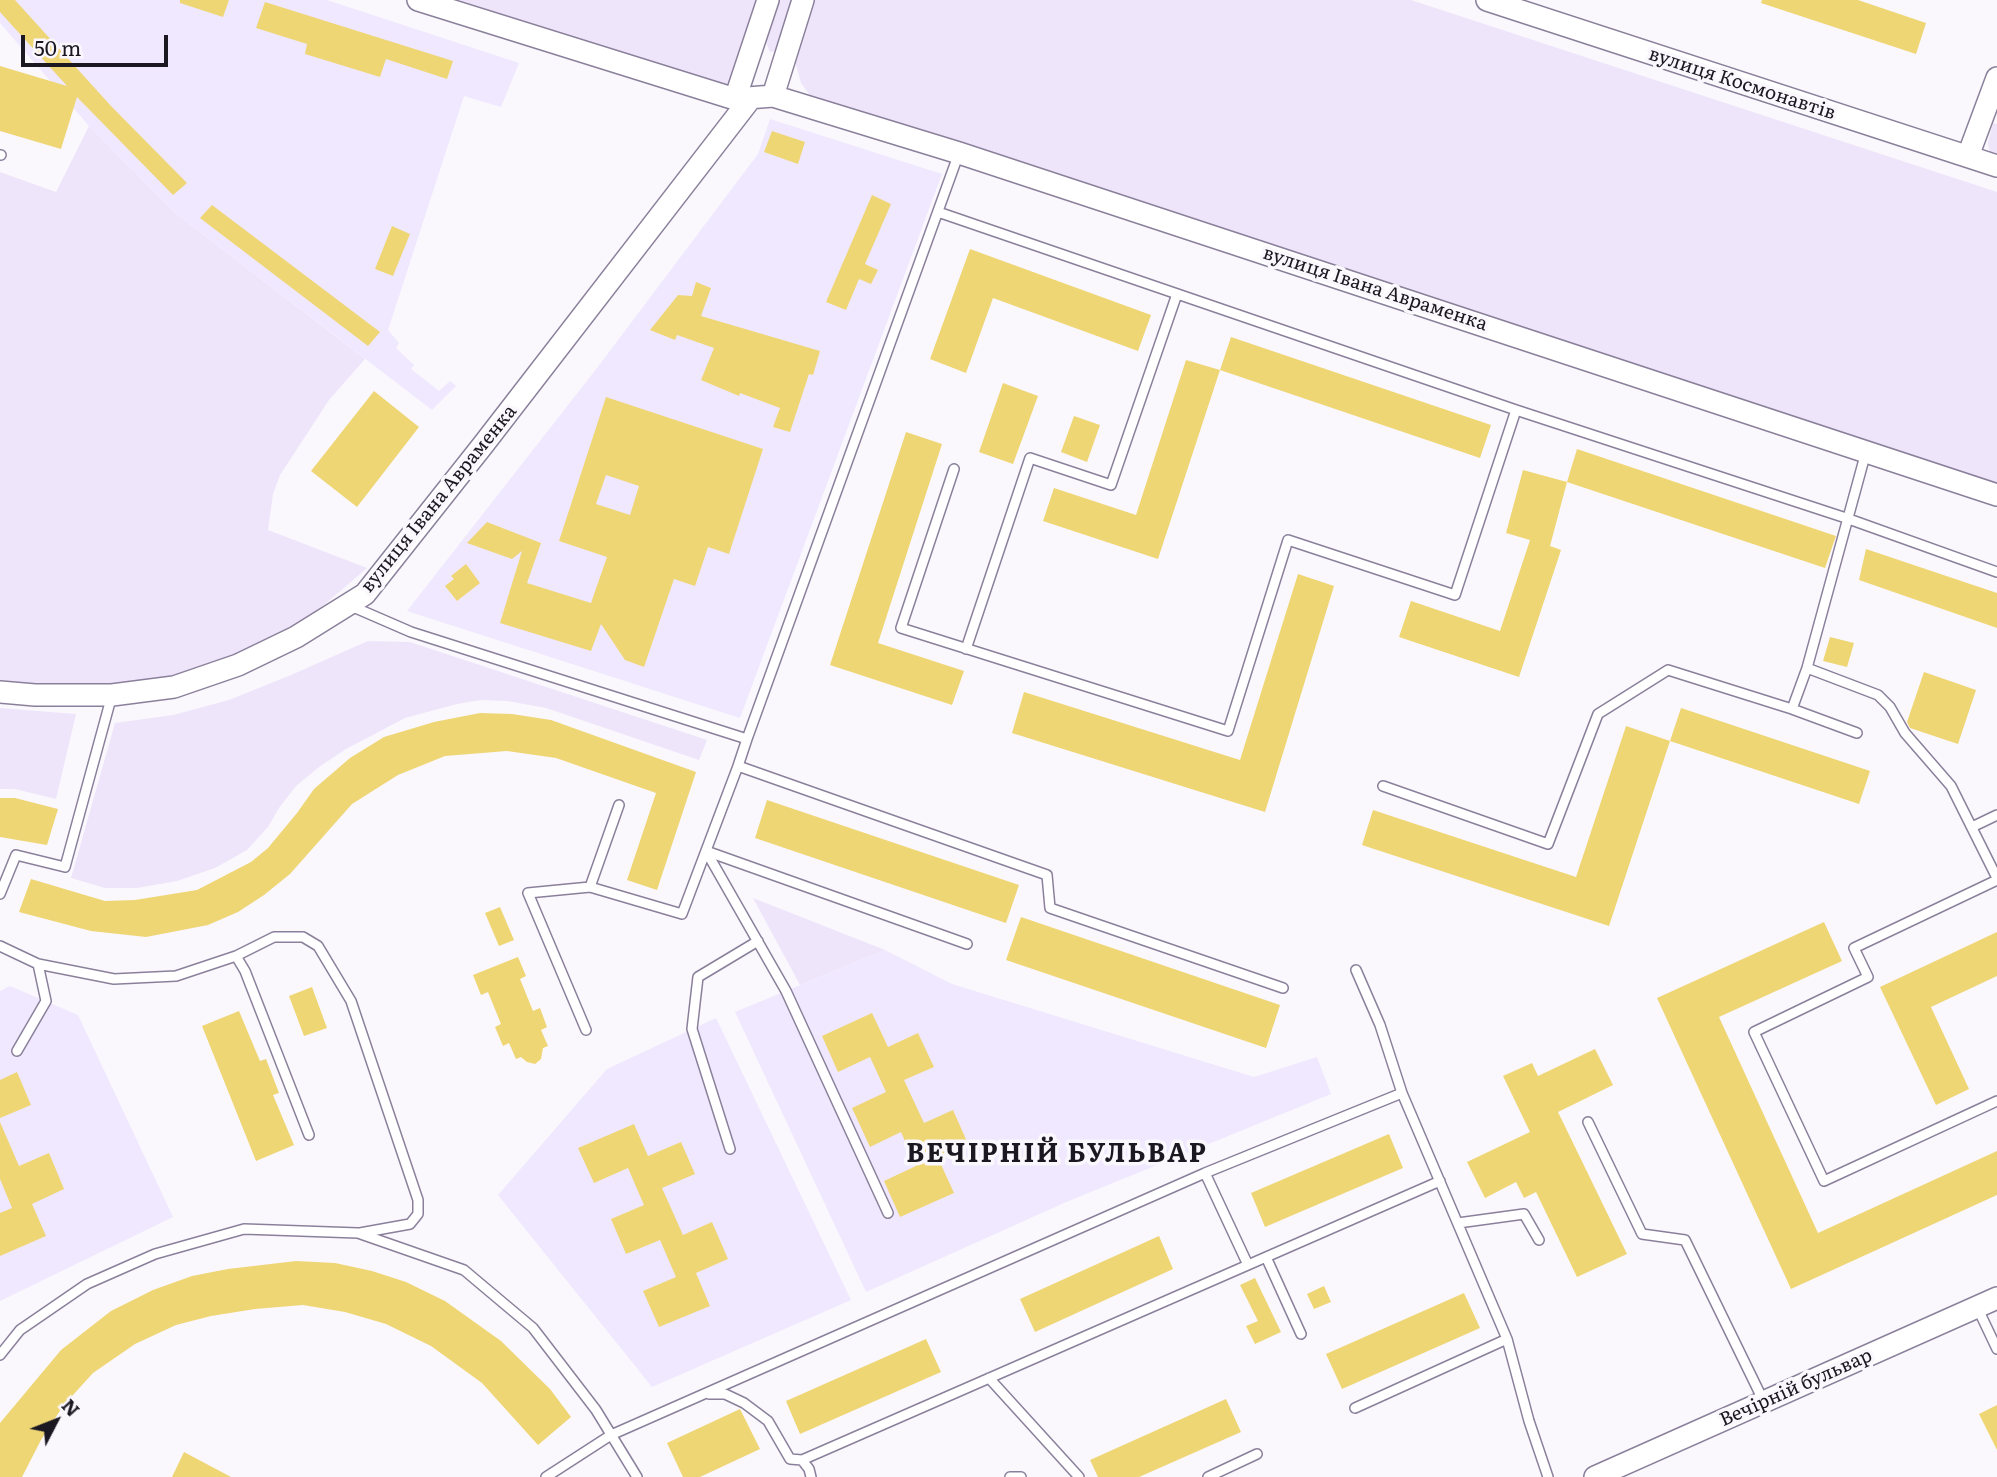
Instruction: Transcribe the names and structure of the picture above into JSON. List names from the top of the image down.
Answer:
{
  "streets": {
    "street": ["вулиця Космонавтів", "вулиця Івана Авраменка", "Вечірній бульвар"]
  },
  "districts": ["ВЕЧІРНІЙ БУЛЬВАР"],
  "scale_bar": "50 m",
  "north": "top right"
}
